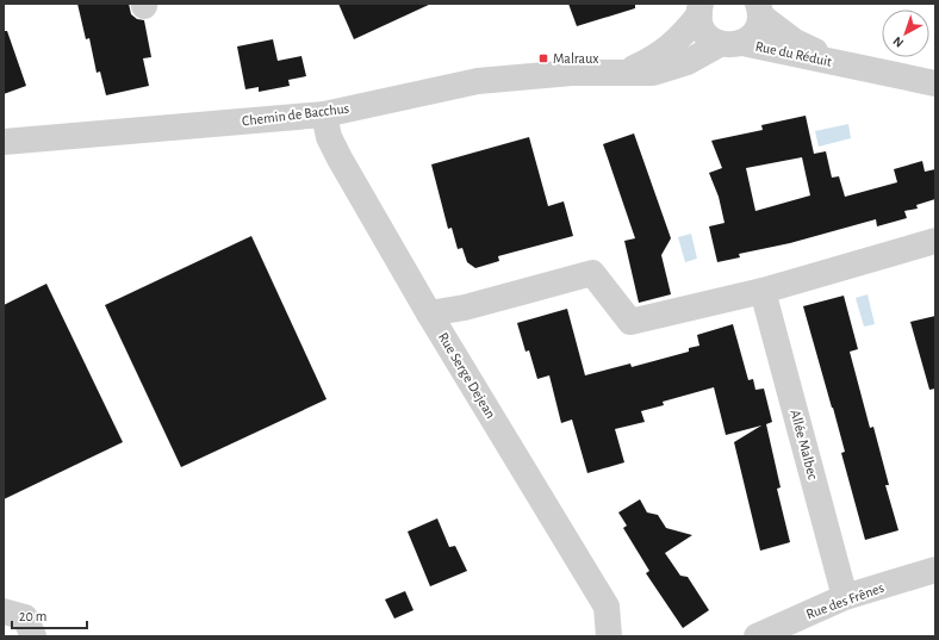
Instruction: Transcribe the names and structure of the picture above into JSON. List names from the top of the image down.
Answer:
{
  "streets": {
    "street": [
      "Rue du Réduit",
      "Chemin de Bacchus",
      "Rue Serge Dejean",
      "Allée Malbec",
      "Rue des Frênes"
    ]
  },
  "crossings": [
    ["Rue du Réduit", "Chemin de Bacchus"],
    ["Chemin de Bacchus", "Rue Serge Dejean"],
    ["Allée Malbec", "Rue des Frênes"]
  ],
  "places": {
    "transit": ["Malraux"]
  },
  "scale_bar": "20 m",
  "north": "bottom left"
}
